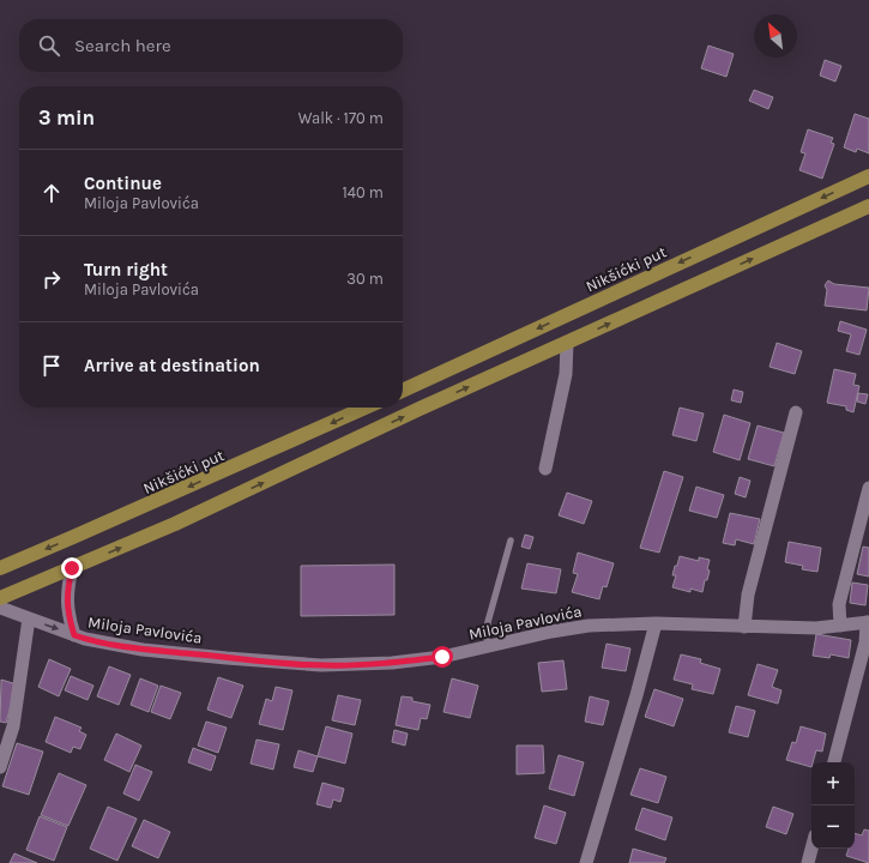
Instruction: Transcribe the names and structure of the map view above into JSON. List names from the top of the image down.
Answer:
{
  "streets": {
    "main road": ["Nikšićki put"],
    "street": ["Miloja Pavlovića"]
  },
  "north": "top left",
  "page": {
    "search": "Search here",
    "heading": ["3 min", "Walk · 170 m"],
    "list": [
      ["Continue", "Miloja Pavlovića", "140 m"],
      ["Turn right", "Miloja Pavlovića", "30 m"],
      "Arrive at destination"
    ],
    "map_buttons": ["+", "−"]
  }
}
